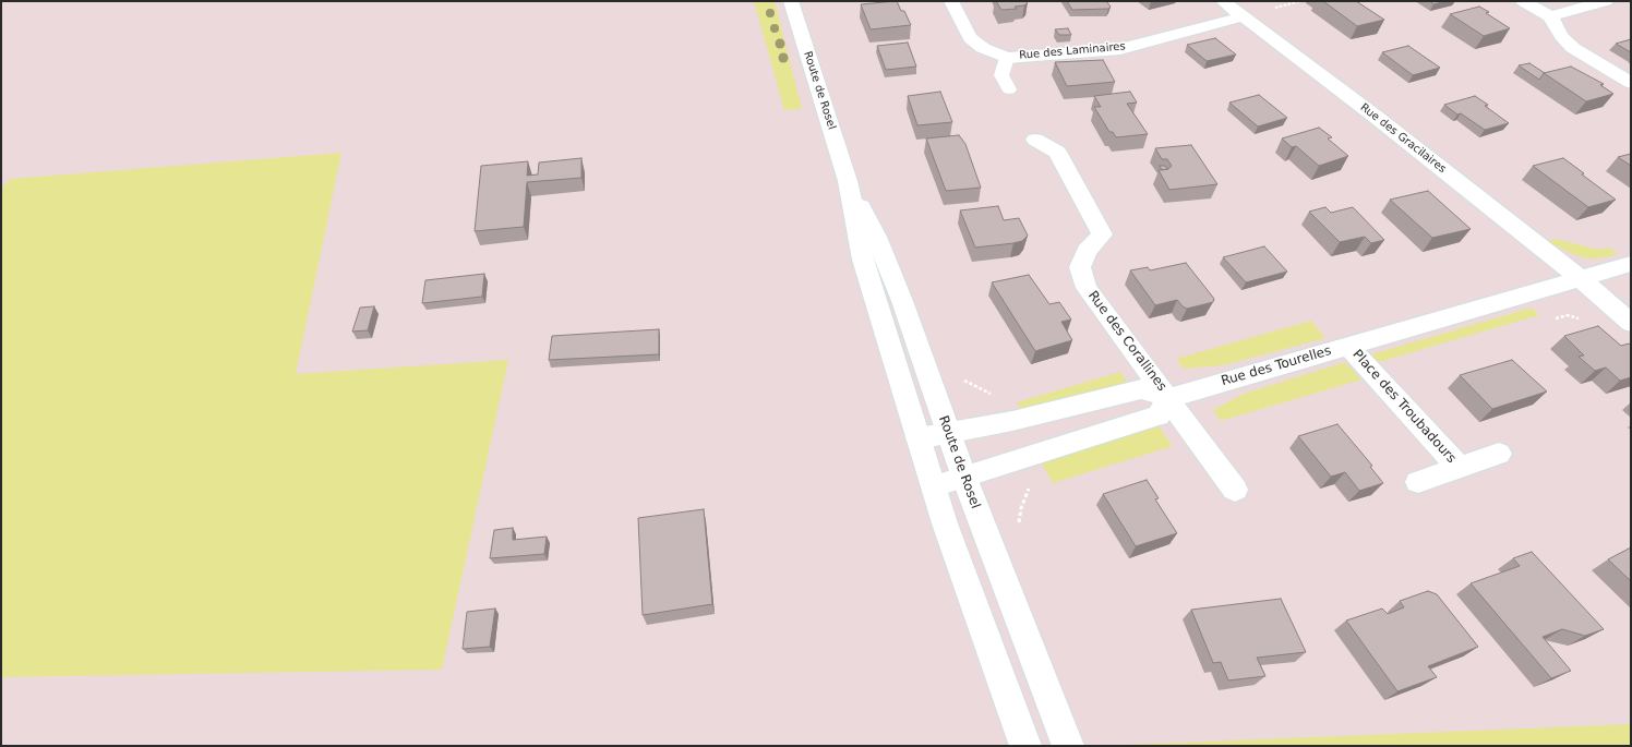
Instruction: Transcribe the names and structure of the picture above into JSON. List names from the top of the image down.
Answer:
{
  "streets": {
    "street": [
      "Rue des Laminaires",
      "Route de Rosel",
      "Rue des Gracilaires",
      "Rue des Corallines",
      "Rue des Tourelles",
      "Place des Troubadours"
    ]
  },
  "crossings": [
    ["Rue des Laminaires", "Rue des Gracilaires"],
    ["Route de Rosel", "Rue des Corallines"],
    ["Rue des Gracilaires", "Rue des Tourelles"],
    ["Rue des Corallines", "Rue des Tourelles"],
    ["Rue des Tourelles", "Place des Troubadours"]
  ]
}
